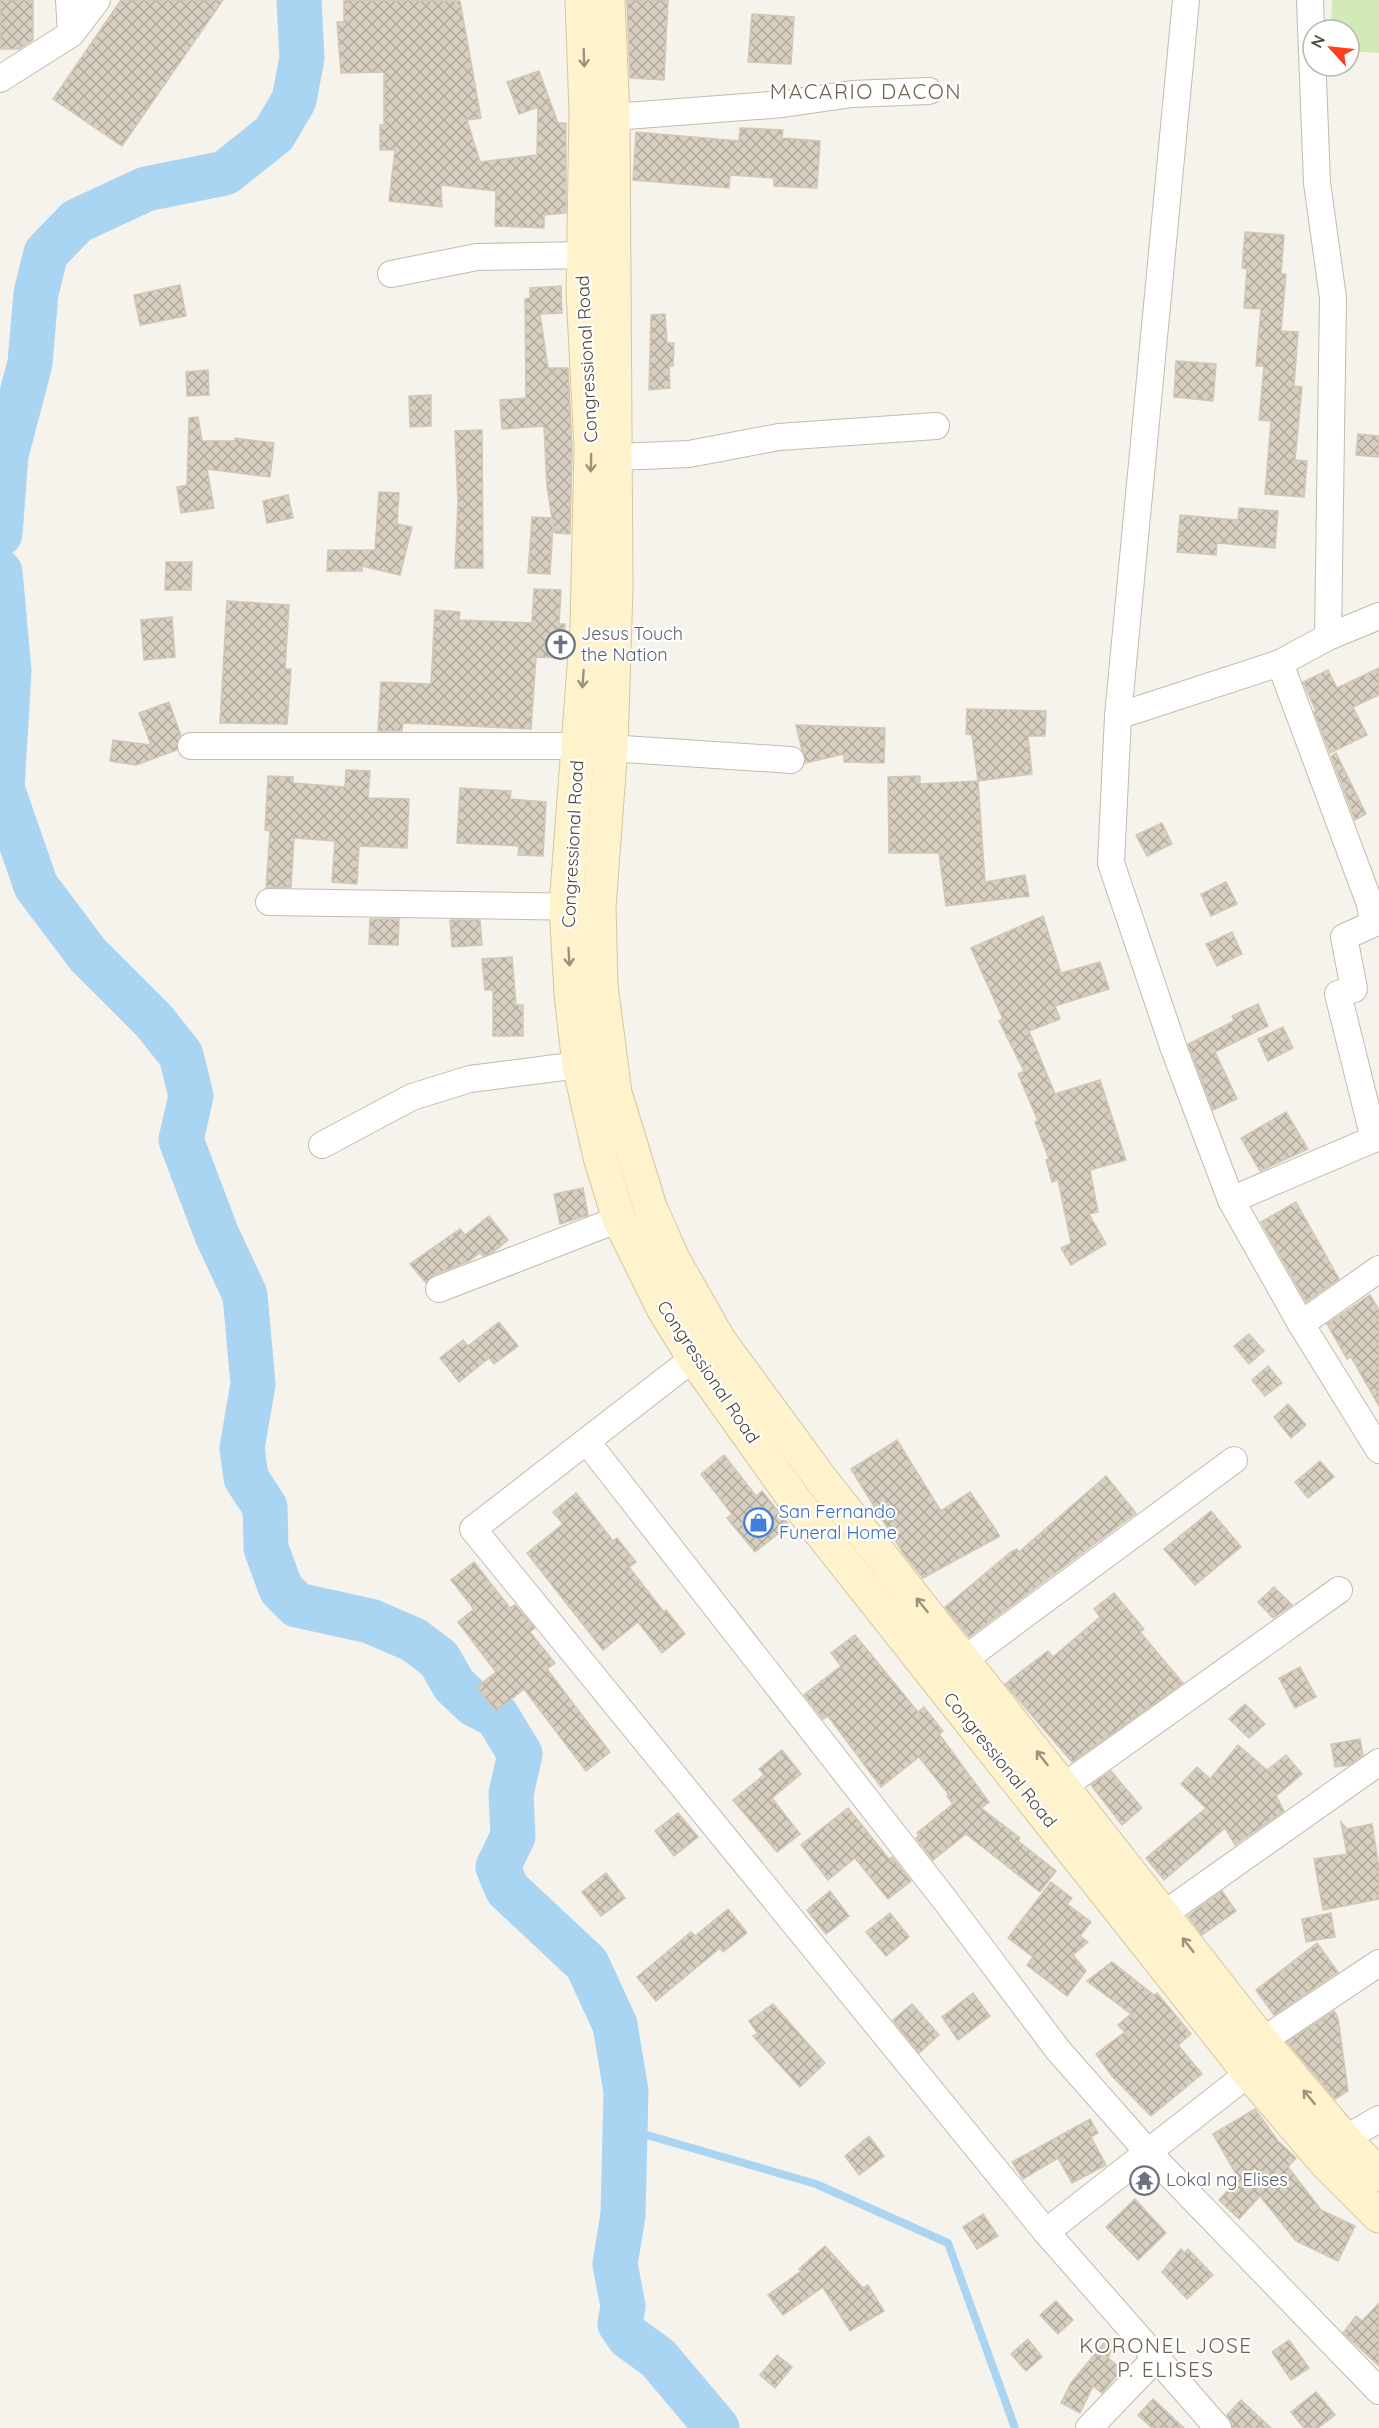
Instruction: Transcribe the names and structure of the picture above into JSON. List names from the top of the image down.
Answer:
{
  "streets": {
    "main road": ["Congressional Road"]
  },
  "districts": ["MACARIO DACON", "KORONEL JOSE P. ELISES"],
  "places": {
    "church": ["Jesus Touch the Nation"],
    "shop": ["San Fernando Funeral Home"],
    "temple": ["Lokal ng Elises"]
  },
  "north": "top left"
}
